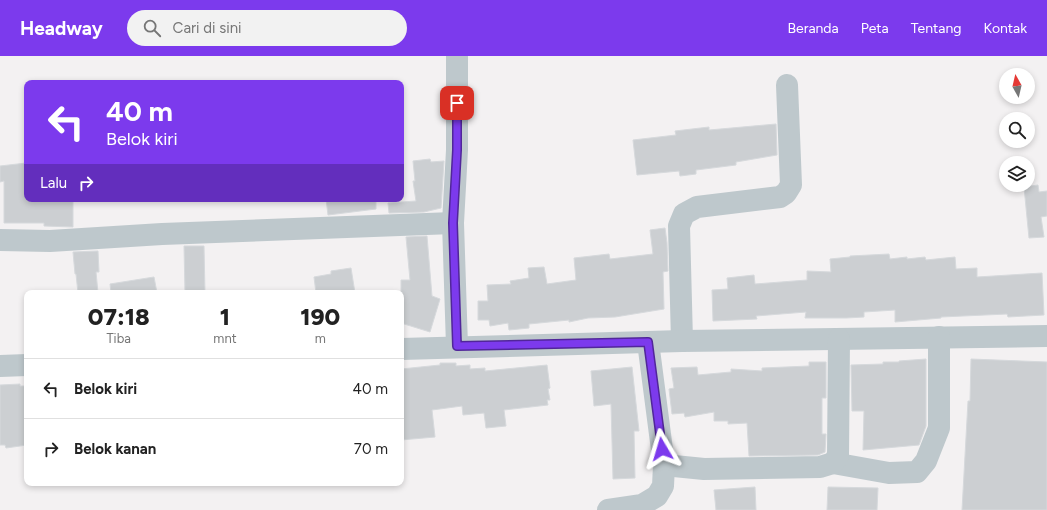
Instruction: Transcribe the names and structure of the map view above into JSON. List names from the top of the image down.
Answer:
{
  "north": "top",
  "page": {
    "header": "Headway",
    "search": "Cari di sini",
    "nav": [
      "Beranda",
      "Peta",
      "Tentang",
      "Kontak"
    ],
    "turn": ["40 m", "Belok kiri"],
    "then": "Lalu",
    "eta": [
      "07:18",
      "Tiba",
      "1",
      "mnt",
      "190",
      "m"
    ],
    "list": [
      {
        "name": "Belok kiri",
        "value": "40 m"
      },
      {
        "name": "Belok kanan",
        "value": "70 m"
      }
    ]
  }
}
